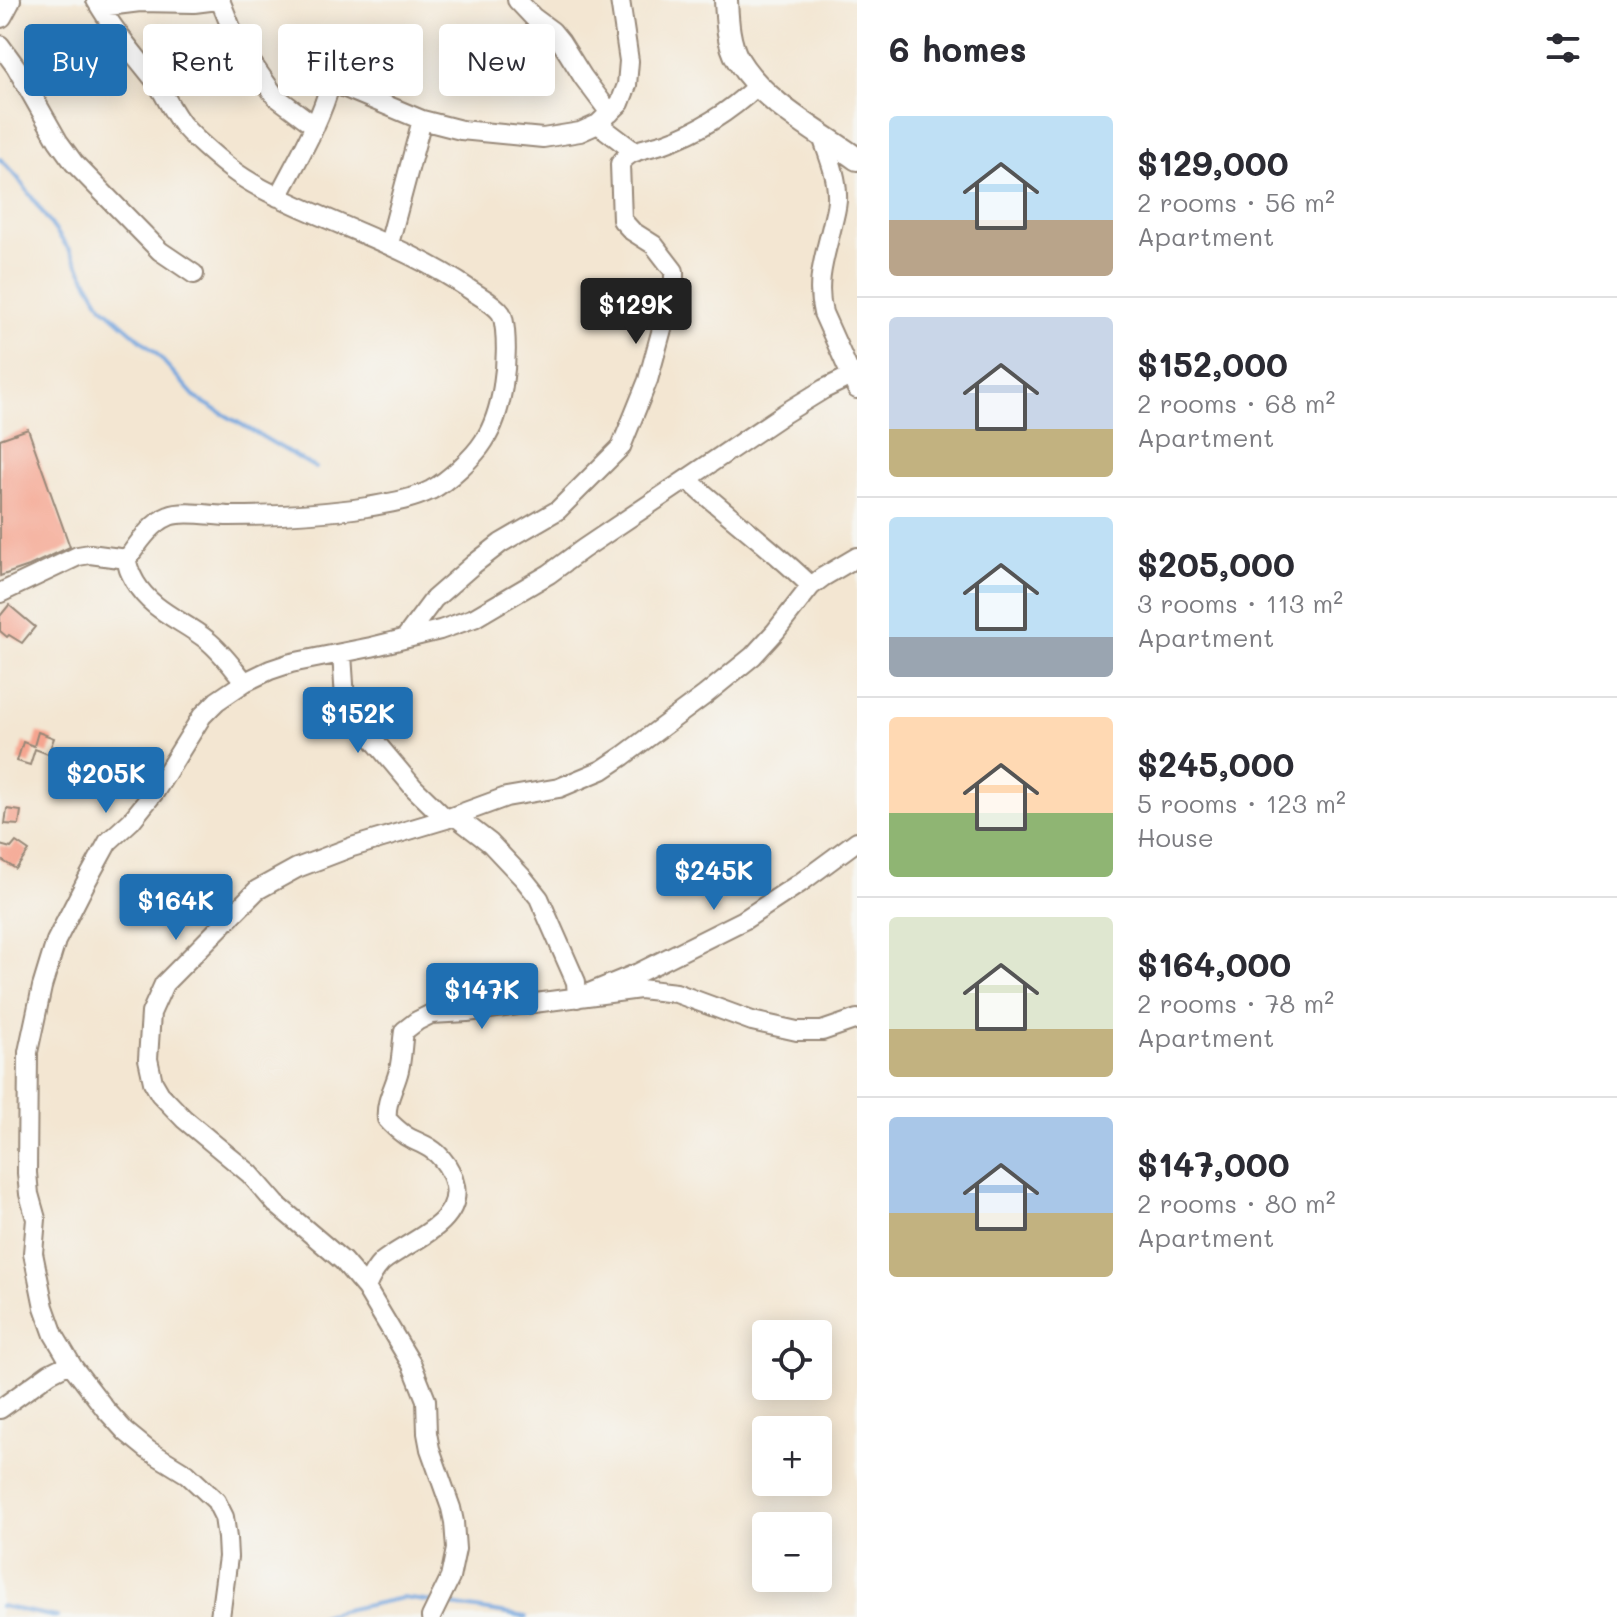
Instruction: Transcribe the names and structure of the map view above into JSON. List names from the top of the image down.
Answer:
{
  "page": {
    "heading": "6 homes",
    "chip": [
      "Buy",
      "Rent",
      "Filters",
      "New"
    ],
    "list": [
      {
        "name": "$129,000",
        "note": "2 rooms · 56 m² · Apartment"
      },
      {
        "name": "$152,000",
        "note": "2 rooms · 68 m² · Apartment"
      },
      {
        "name": "$205,000",
        "note": "3 rooms · 113 m² · Apartment"
      },
      {
        "name": "$245,000",
        "note": "5 rooms · 123 m² · House"
      },
      {
        "name": "$164,000",
        "note": "2 rooms · 78 m² · Apartment"
      },
      {
        "name": "$147,000",
        "note": "2 rooms · 80 m² · Apartment"
      }
    ],
    "price": [
      "$129K",
      "$152K",
      "$205K",
      "$245K",
      "$164K",
      "$147K"
    ],
    "map_buttons": ["+", "−"]
  }
}
